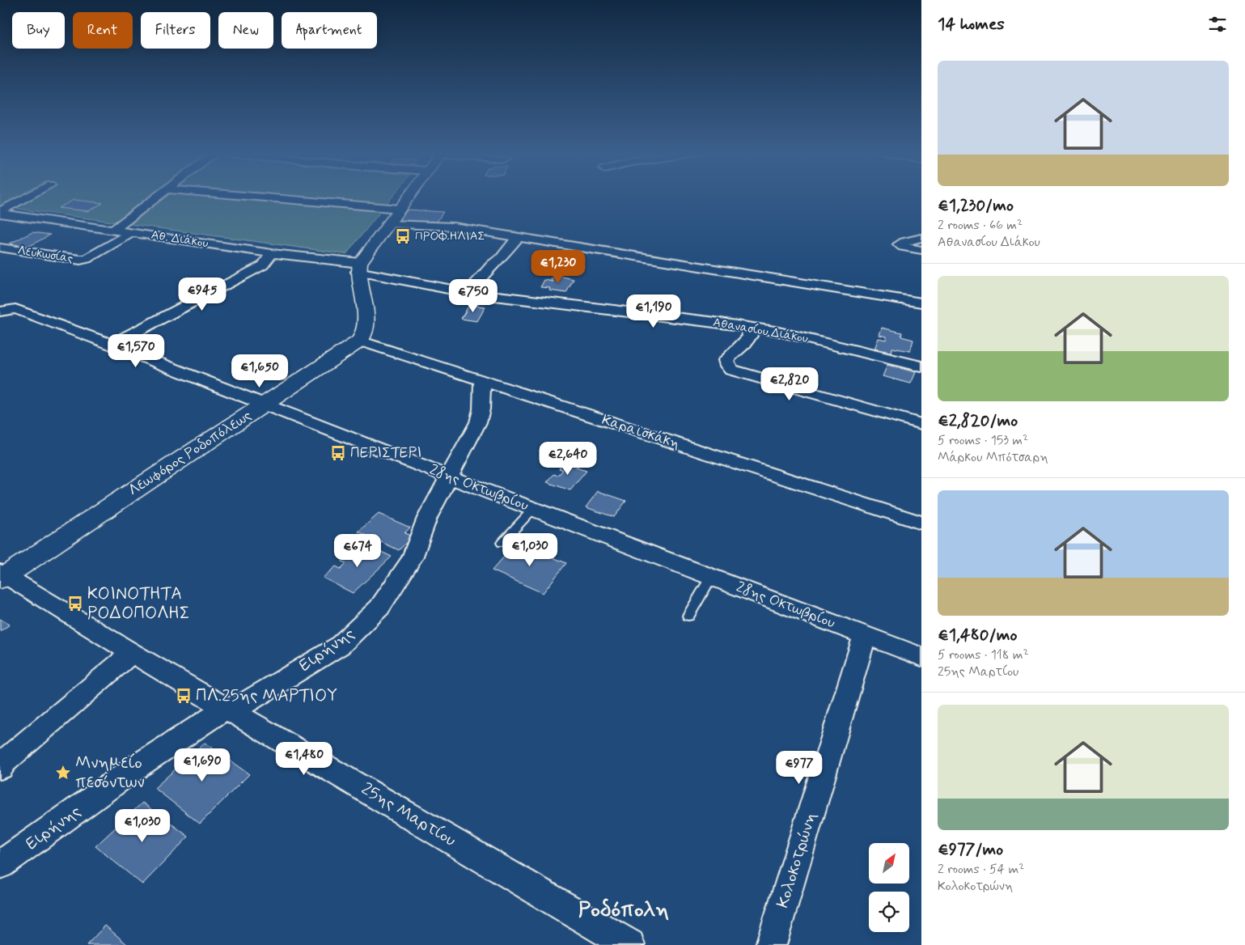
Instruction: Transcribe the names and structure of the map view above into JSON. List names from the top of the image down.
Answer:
{
  "streets": {
    "street": [
      "Αθ. Διάκου",
      "Λευκωσίας",
      "Αθανασίου Διάκου",
      "Καραϊσκάκη",
      "Λεωφόρος Ροδοπόλεως",
      "28ης Οκτωβρίου",
      "Ειρήνης",
      "25ης Μαρτίου",
      "Κολοκοτρώνη"
    ]
  },
  "crossings": [
    ["Αθ. Διάκου", "Λευκωσίας"],
    ["Αθ. Διάκου", "Αθανασίου Διάκου"],
    ["Καραϊσκάκη", "Λεωφόρος Ροδοπόλεως"],
    ["Καραϊσκάκη", "Ειρήνης"],
    ["Λεωφόρος Ροδοπόλεως", "28ης Οκτωβρίου"],
    ["Λεωφόρος Ροδοπόλεως", "25ης Μαρτίου"],
    ["28ης Οκτωβρίου", "Ειρήνης"],
    ["28ης Οκτωβρίου", "Κολοκοτρώνη"],
    ["Ειρήνης", "25ης Μαρτίου"]
  ],
  "districts": ["Ροδόπολη"],
  "places": {
    "bus stop": [
      "ΠΡΟΦ.ΗΛΙΑΣ",
      "ΠΕΡΙΣΤΕΡΙ",
      "ΚΟΙΝΟΤΗΤΑ ΡΟΔΟΠΟΛΗΣ",
      "ΠΛ.25ης ΜΑΡΤΙΟΥ"
    ],
    "place": ["Μνημείο πεσόντων"]
  },
  "north": "top right",
  "page": {
    "heading": "14 homes",
    "chip": [
      "Buy",
      "Rent",
      "Filters",
      "New",
      "Apartment"
    ],
    "list": [
      {
        "name": "€1,230/mo",
        "note": "2 rooms · 66 m² · Αθανασίου Διάκου"
      },
      {
        "name": "€2,820/mo",
        "note": "5 rooms · 153 m² · Μάρκου Μπότσαρη"
      },
      {
        "name": "€1,480/mo",
        "note": "5 rooms · 118 m² · 25ης Μαρτίου"
      },
      {
        "name": "€977/mo",
        "note": "2 rooms · 54 m² · Κολοκοτρώνη"
      }
    ],
    "price": [
      "€1,230",
      "€945",
      "€750",
      "€1,190",
      "€1,570",
      "€1,650",
      "€2,820",
      "€2,640",
      "€1,030",
      "€674",
      "€1,480",
      "€1,690",
      "€977",
      "€1,030"
    ]
  }
}
